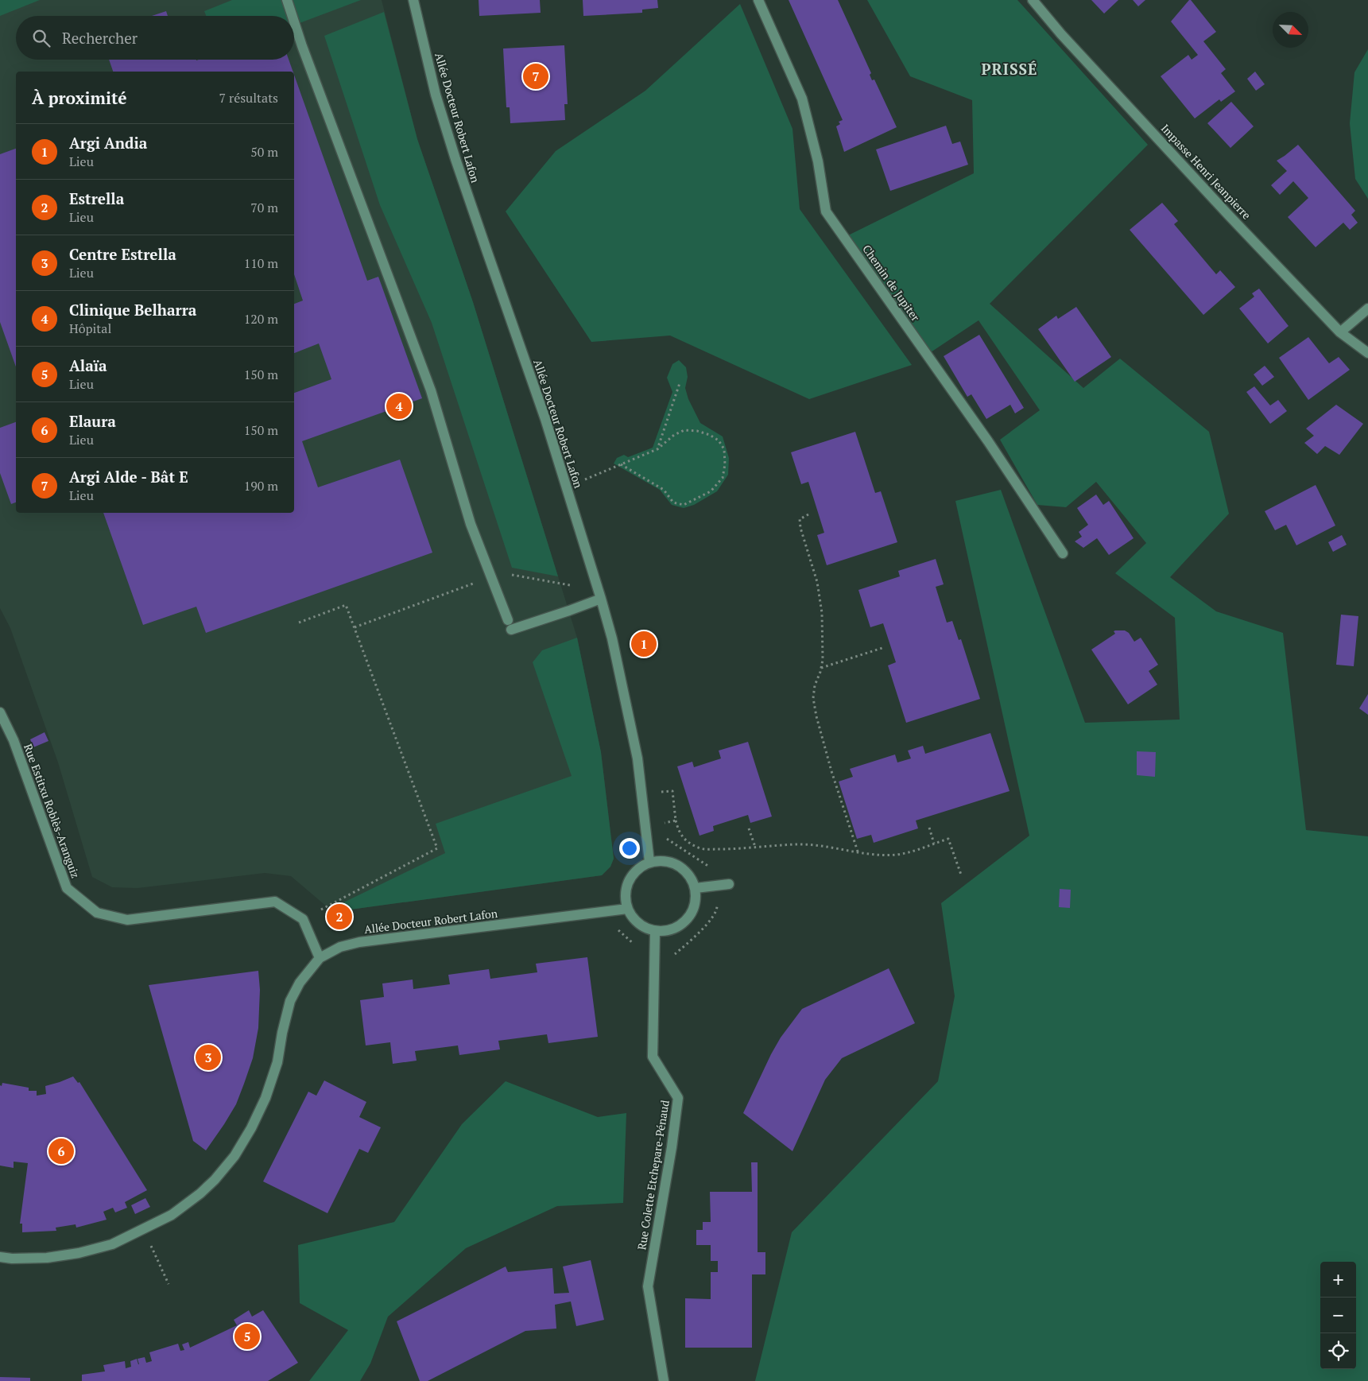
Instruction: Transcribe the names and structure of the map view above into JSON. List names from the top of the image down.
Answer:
{
  "streets": {
    "street": [
      "Allée Docteur Robert Lafon",
      "Impasse Henri Jeanpierre",
      "Chemin de Jupiter",
      "Rue Estitxu Roblès-Aranguiz",
      "Rue Colette Etchepare-Pénaud"
    ]
  },
  "crossings": [
    ["Allée Docteur Robert Lafon", "Rue Colette Etchepare-Pénaud"]
  ],
  "districts": ["PRISSÉ"],
  "north": "bottom right",
  "page": {
    "search": "Rechercher",
    "pins": [
      "7",
      "4",
      "1",
      "2",
      "3",
      "6",
      "5"
    ],
    "heading": ["À proximité", "7 résultats"],
    "list": [
      {
        "mark": "1",
        "name": "Argi Andia",
        "note": "Lieu",
        "value": "50 m"
      },
      {
        "mark": "2",
        "name": "Estrella",
        "note": "Lieu",
        "value": "70 m"
      },
      {
        "mark": "3",
        "name": "Centre Estrella",
        "note": "Lieu",
        "value": "110 m"
      },
      {
        "mark": "4",
        "name": "Clinique Belharra",
        "note": "Hôpital",
        "value": "120 m"
      },
      {
        "mark": "5",
        "name": "Alaïa",
        "note": "Lieu",
        "value": "150 m"
      },
      {
        "mark": "6",
        "name": "Elaura",
        "note": "Lieu",
        "value": "150 m"
      },
      {
        "mark": "7",
        "name": "Argi Alde - Bât E",
        "note": "Lieu",
        "value": "190 m"
      }
    ],
    "map_buttons": ["+", "−"]
  }
}
